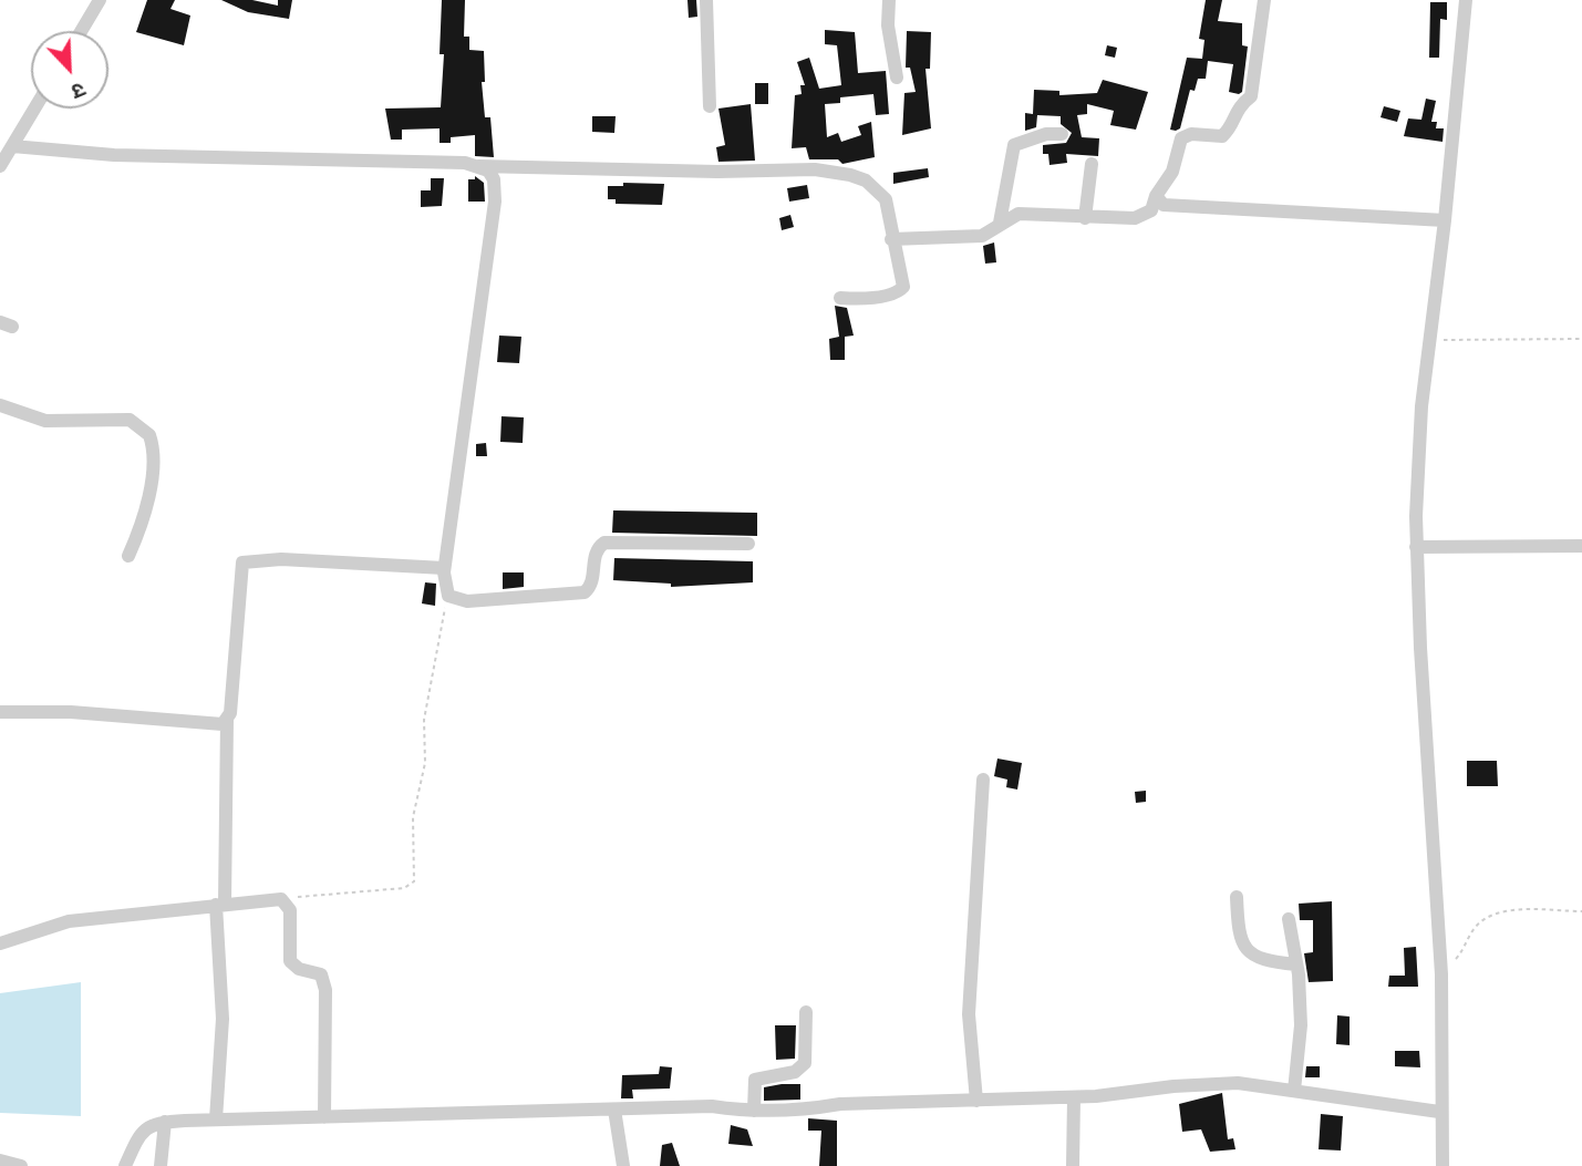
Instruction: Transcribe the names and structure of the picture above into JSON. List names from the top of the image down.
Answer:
{
  "north": "bottom right"
}
